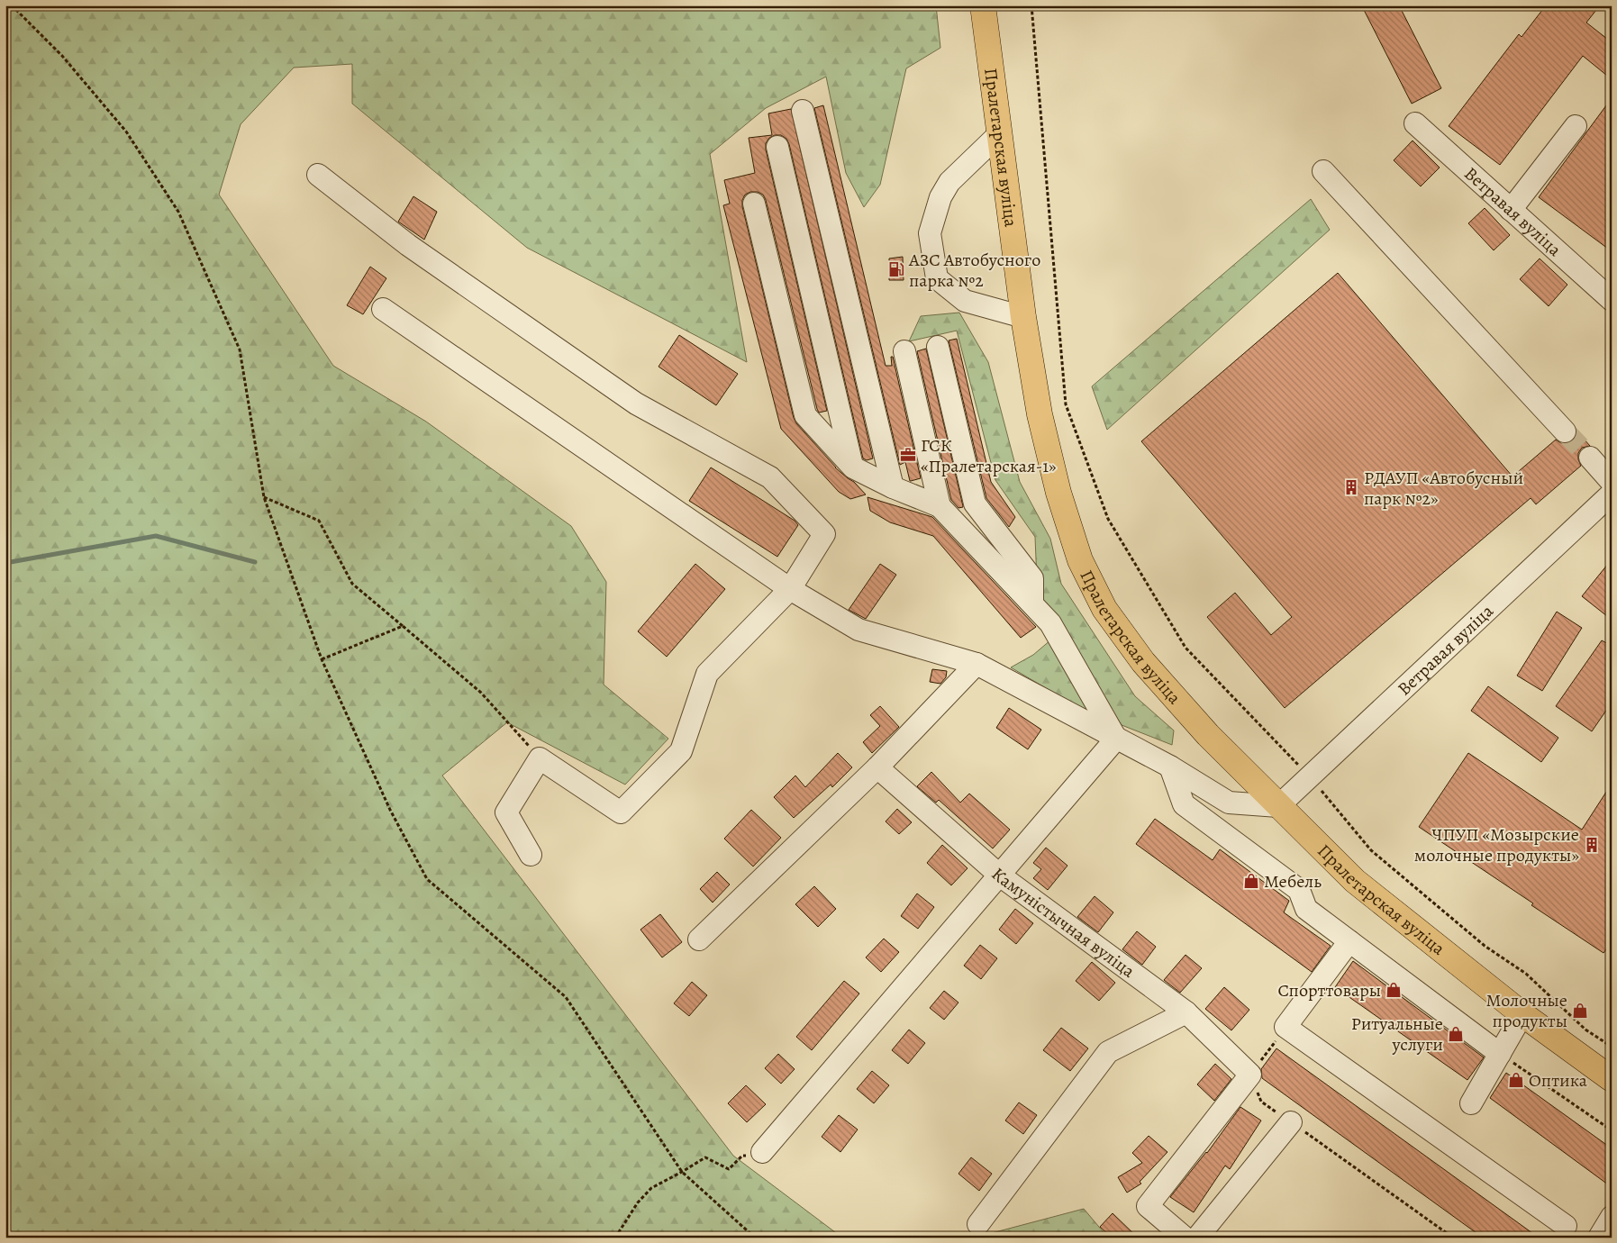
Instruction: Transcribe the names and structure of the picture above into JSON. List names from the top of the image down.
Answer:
{
  "streets": {
    "main road": ["Пралетарская вуліца"],
    "street": ["Ветравая вуліца", "Камуністычная вуліца"]
  },
  "crossings": [
    ["Пралетарская вуліца", "Ветравая вуліца"]
  ],
  "places": {
    "fuel station": ["АЗС Автобусного парка №2"],
    "office": ["ГСК «Пралетарская-1»"],
    "building": ["РДАУП «Автобусный парк №2»", "ЧПУП «Мозырские молочные продукты»"],
    "shop": [
      "Мебель",
      "Спорттовары",
      "Молочные продукты",
      "Ритуальные услуги",
      "Оптика"
    ]
  }
}
